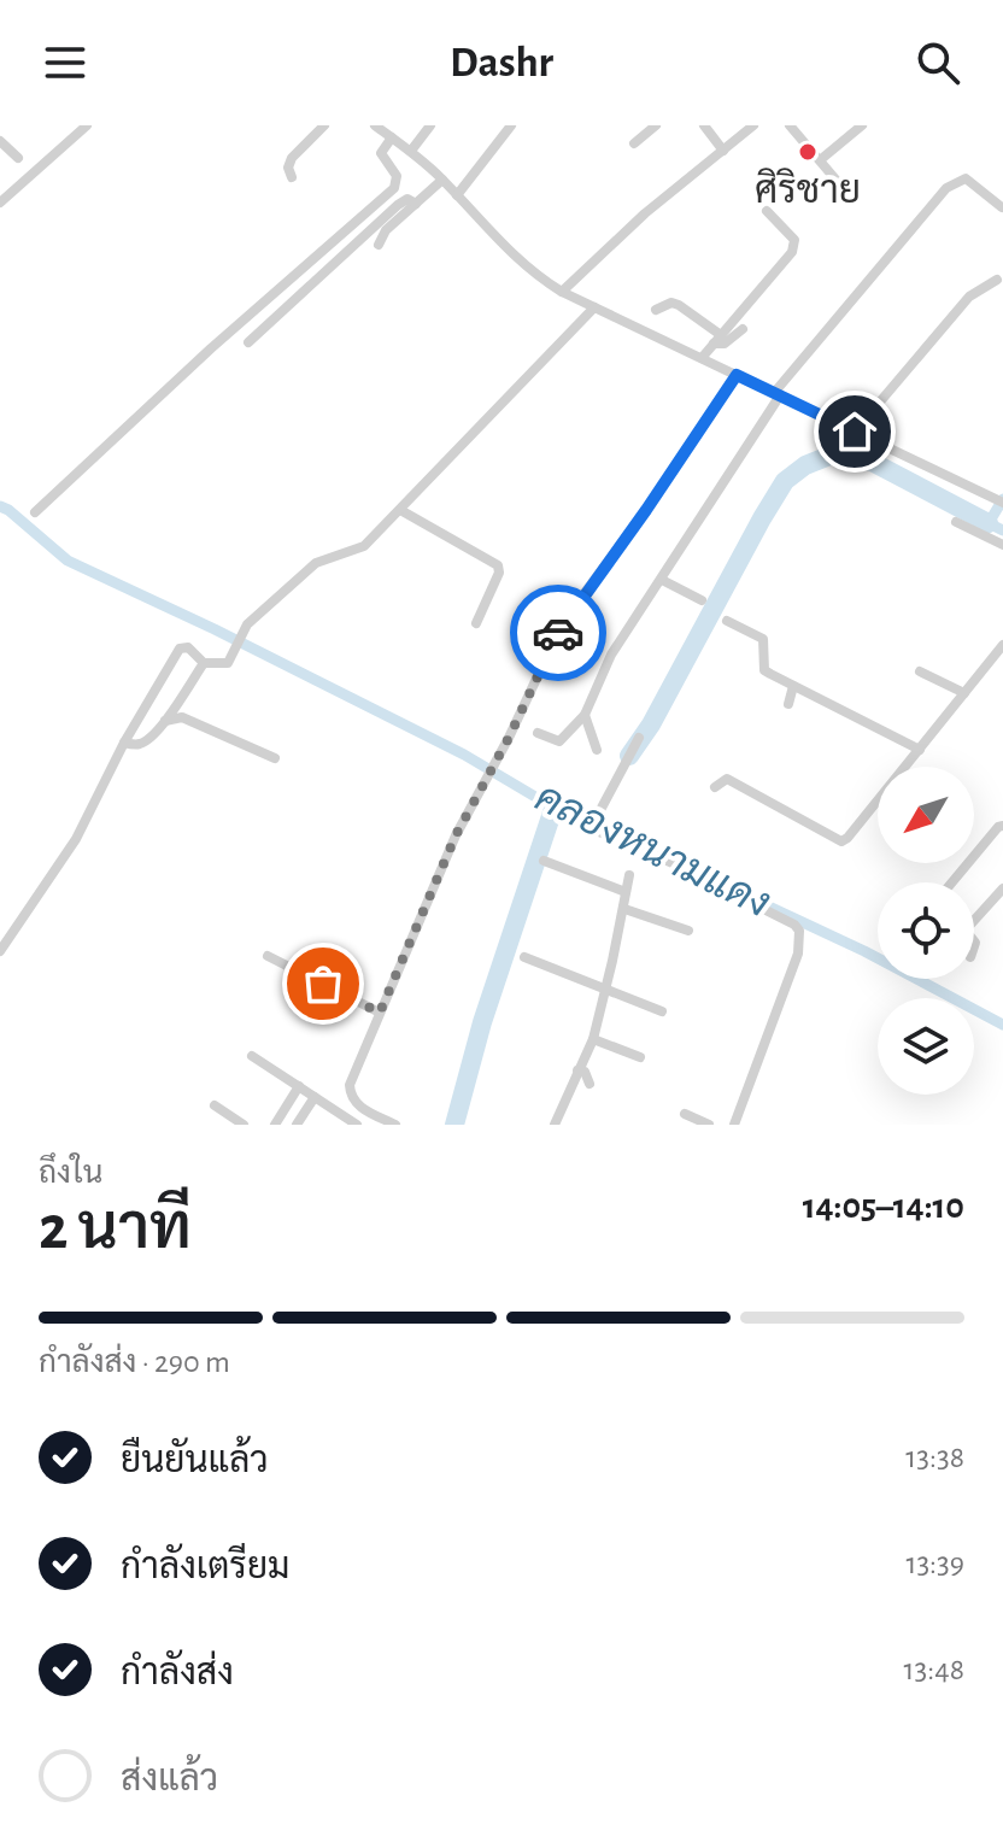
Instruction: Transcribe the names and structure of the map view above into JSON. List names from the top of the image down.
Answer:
{
  "water": ["คลองหนามแดง"],
  "places": ["ศิริชาย"],
  "north": "bottom left",
  "page": {
    "header": "Dashr",
    "heading": ["2 นาที", "ถึงใน", "14:05–14:10"],
    "bar": "กำลังส่ง · 290 m",
    "list": [
      ["ยืนยันแล้ว", "13:38"],
      ["กำลังเตรียม", "13:39"],
      ["กำลังส่ง", "13:48"],
      "ส่งแล้ว"
    ]
  }
}
